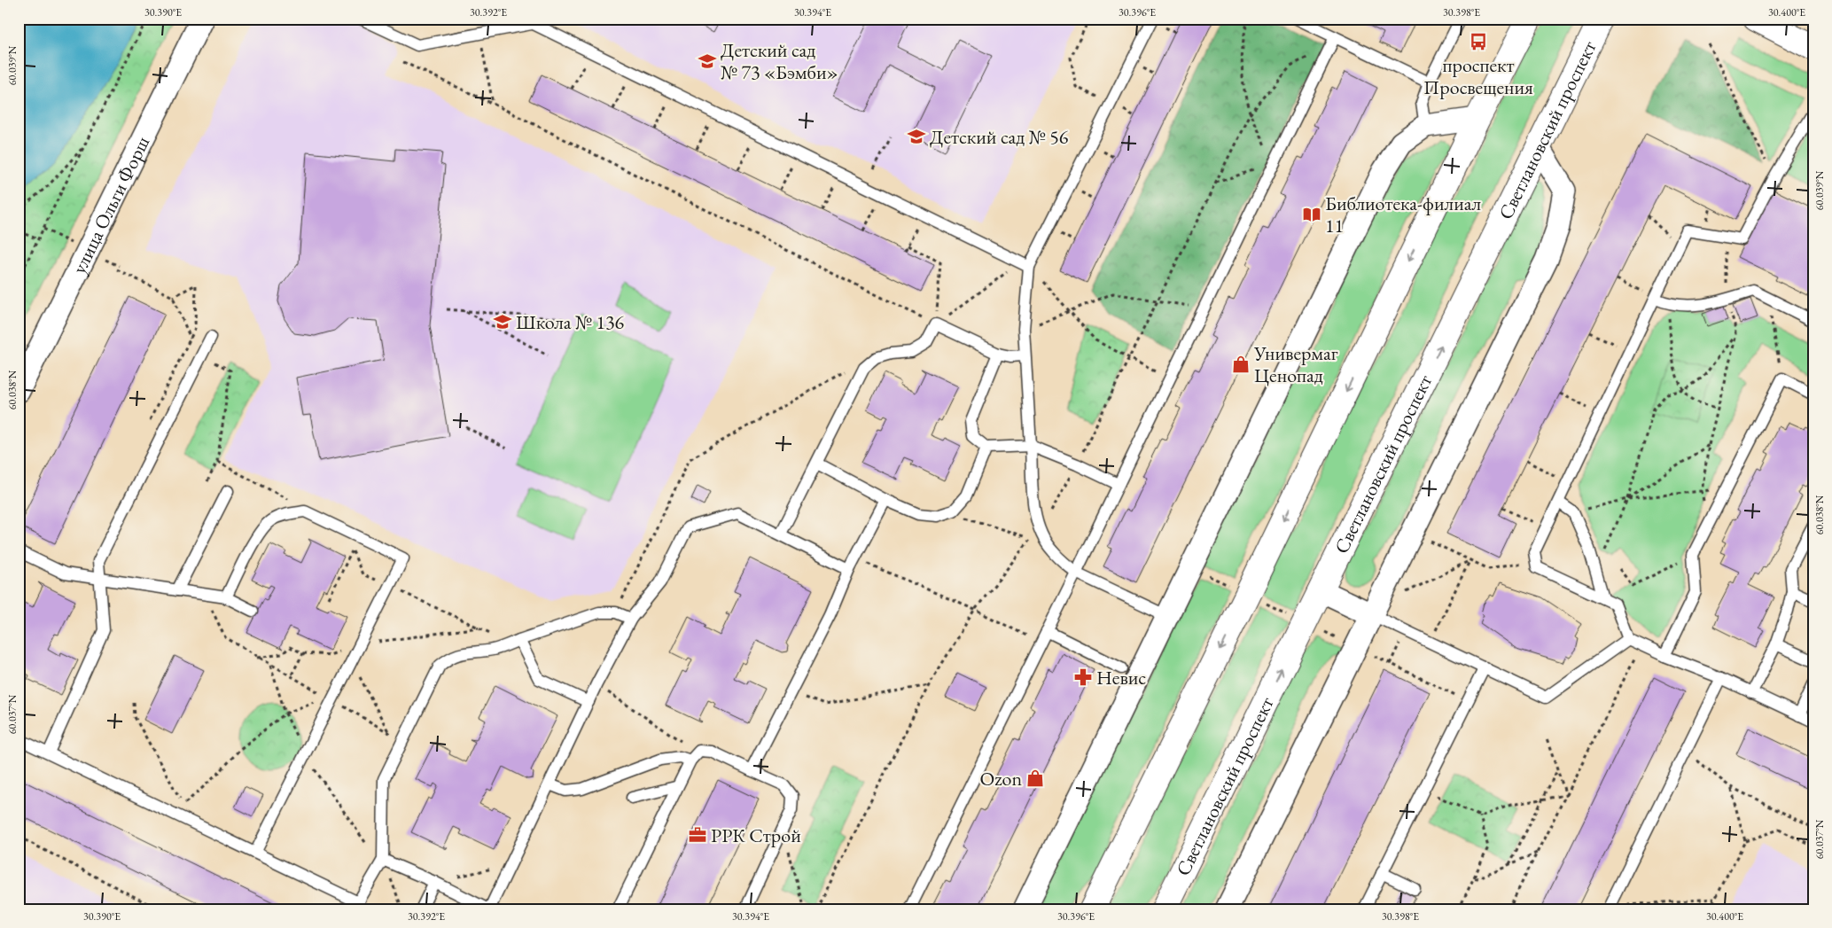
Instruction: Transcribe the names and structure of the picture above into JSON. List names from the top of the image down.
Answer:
{
  "streets": {
    "main road": ["Светлановский проспект"],
    "street": ["улица Ольги Форш"]
  },
  "places": {
    "bus stop": ["проспект Просвещения"],
    "school or university": ["Детский сад № 73 «Бэмби»", "Детский сад № 56", "Школа № 136"],
    "library": ["Библиотека-филиал 11"],
    "shop": ["Универмаг Ценопад", "Ozon"],
    "pharmacy": ["Невис"],
    "office": ["РРК Строй"]
  },
  "coordinates": [
    "30.390°E",
    "30.392°E",
    "30.394°E",
    "30.396°E",
    "30.398°E",
    "30.400°E",
    "60.039°N",
    "60.038°N",
    "60.037°N"
  ]
}
